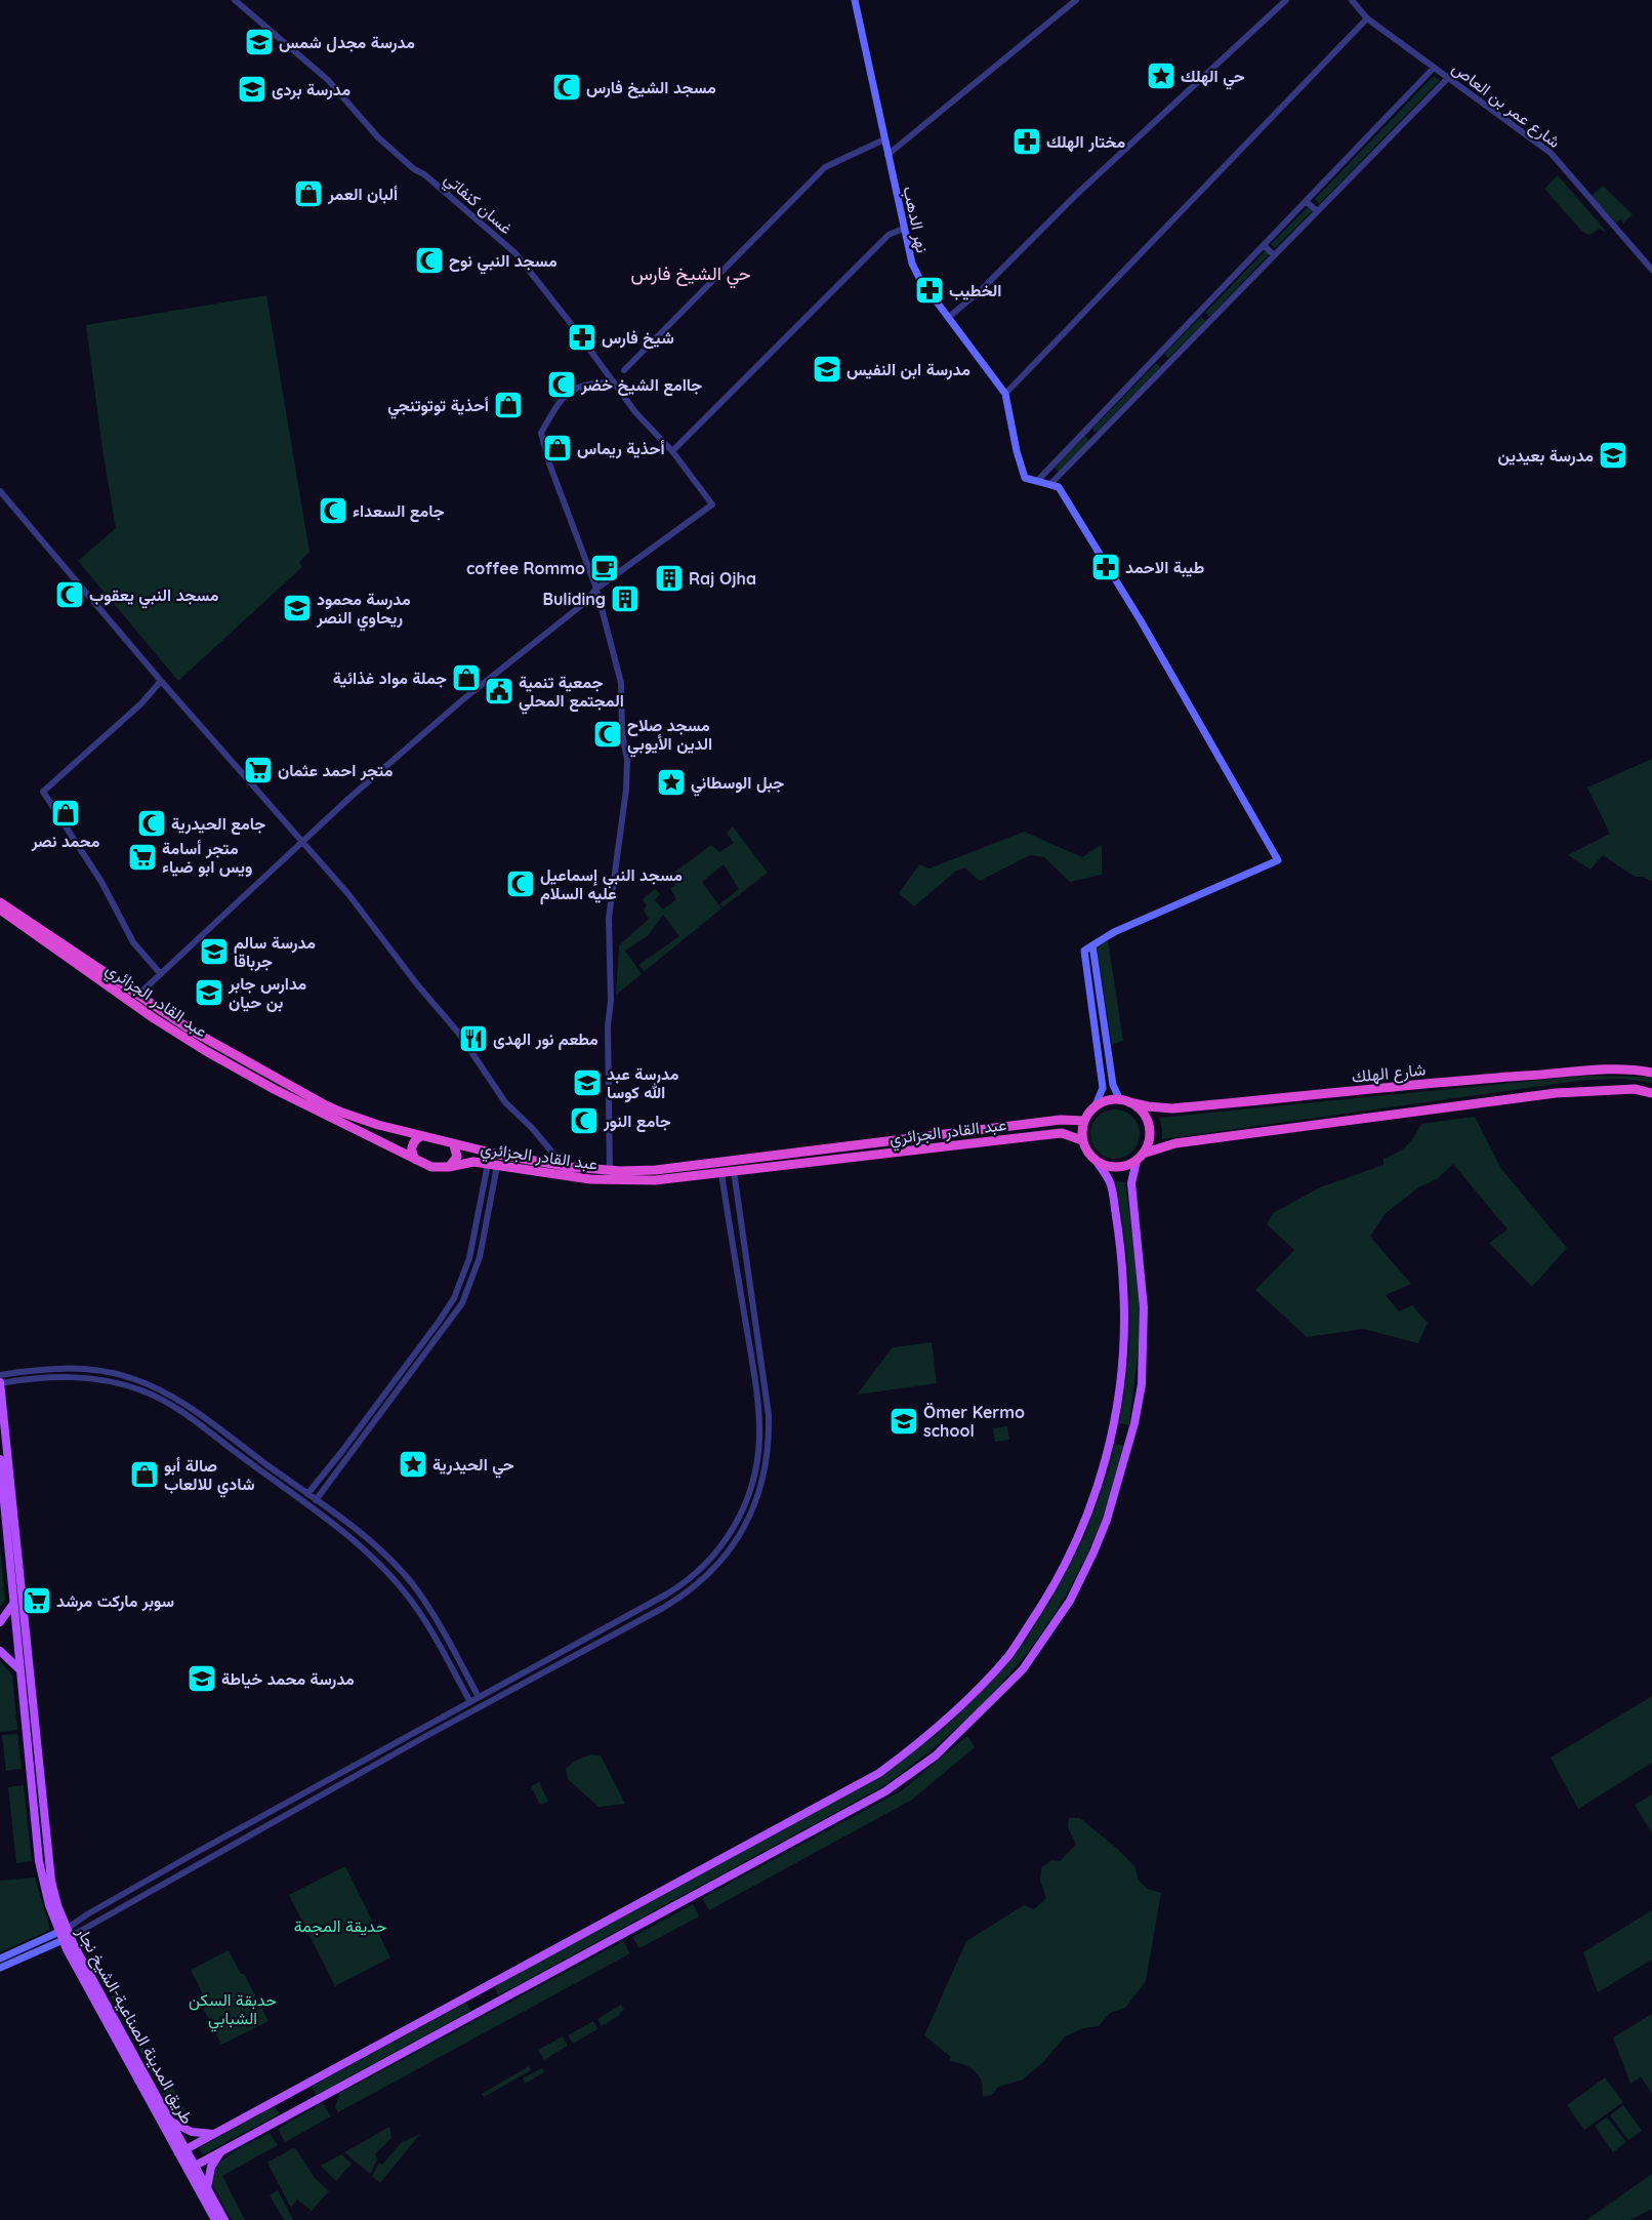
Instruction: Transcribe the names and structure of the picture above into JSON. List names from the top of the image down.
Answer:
{
  "streets": {
    "highway": ["عبد القادر الجزائري", "شارع الهلك"],
    "main road": ["نهر الدهب", "طريق المدينة الصناعية-الشيخ نجار"],
    "street": ["شارع عمر بن العاص", "غسان كنفاتي"]
  },
  "crossings": [
    ["عبد القادر الجزائري", "شارع الهلك"]
  ],
  "districts": ["حي الشيخ فارس"],
  "parks": ["حديقة المجمة", "حدبقة السكن الشبابي"],
  "places": {
    "school or university": [
      "مدرسة مجدل شمس",
      "مدرسة بردى",
      "مدرسة ابن النفيس",
      "مدرسة بعيدين",
      "مدرسة محمود ريحاوي النصر",
      "مدرسة سالم جرباقا",
      "مدارس جابر بن حيان",
      "مدرسة عبد الله كوسا",
      "Ömer Kermo school",
      "مدرسة محمد خياطة"
    ],
    "place": ["حي الهلك", "جبل الوسطاني", "حي الحيدرية"],
    "mosque": [
      "مسجد الشيخ فارس",
      "مسجد النبي نوح",
      "جاامع الشيخ خضر",
      "جامع السعداء",
      "مسجد النبي يعقوب",
      "مسجد صلاح الدين الأيوبي",
      "جامع الحيدرية",
      "مسجد النبي إسماعيل عليه السلام",
      "جامع النور"
    ],
    "pharmacy": [
      "مختار الهلك",
      "الخطيب",
      "شيخ فارس",
      "طيبة الاحمد"
    ],
    "shop": [
      "ألبان العمر",
      "أحذية توتوتنجي",
      "أحذية ريماس",
      "جملة مواد غذائية",
      "محمد نصر",
      "صالة أبو شادي للالعاب"
    ],
    "cafe": ["coffee Rommo"],
    "building": ["Raj Ojha", "Buliding"],
    "public building": ["جمعية تنمية المجتمع المحلي"],
    "supermarket": ["متجر احمد عثمان", "متجر أسامة ويس ابو ضياء", "سوبر ماركت مرشد"],
    "restaurant": ["مطعم نور الهدى"]
  }
}
